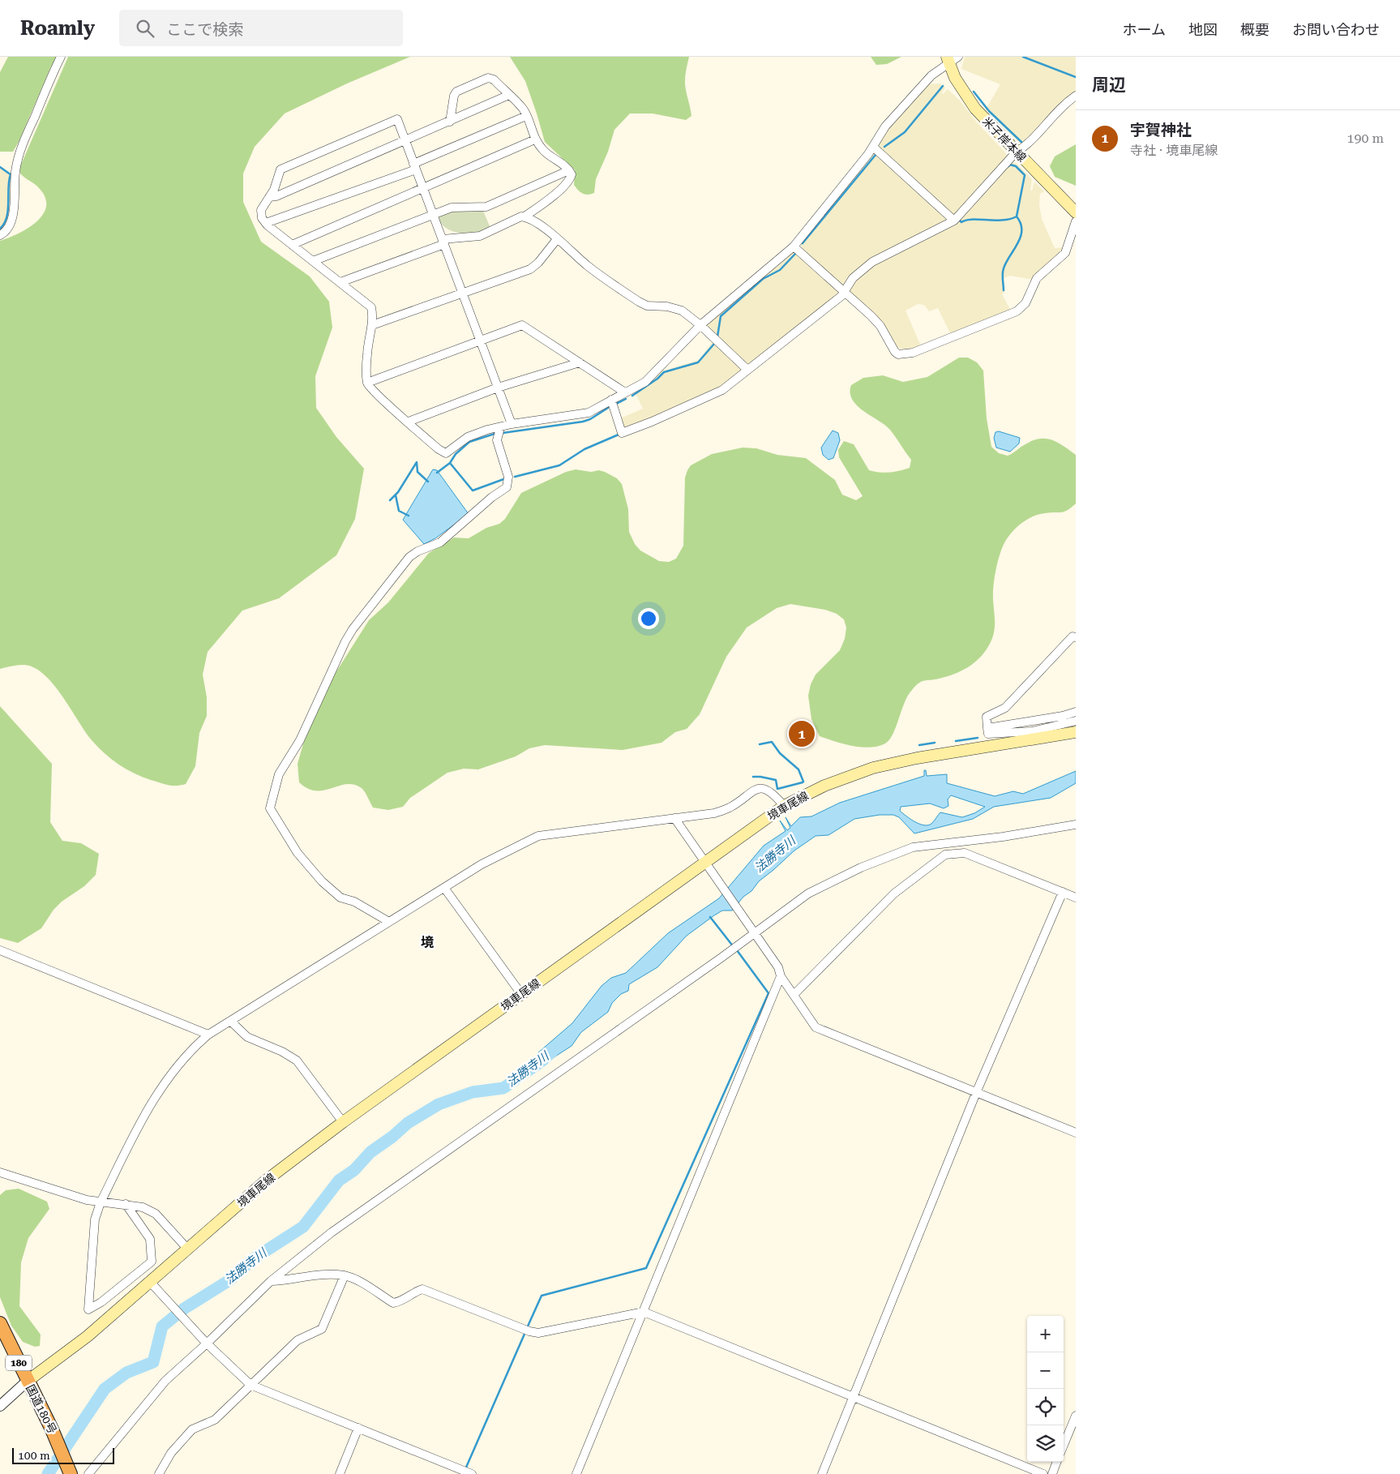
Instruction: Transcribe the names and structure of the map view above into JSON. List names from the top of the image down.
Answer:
{
  "streets": {
    "highway": ["180", "国道180号"],
    "main road": ["米子岸本線", "境車尾線"]
  },
  "crossings": [
    ["境車尾線", "国道180号"]
  ],
  "districts": ["境"],
  "water": ["法勝寺川"],
  "scale_bar": "100 m",
  "page": {
    "header": "Roamly",
    "search": "ここで検索",
    "nav": [
      "ホーム",
      "地図",
      "概要",
      "お問い合わせ"
    ],
    "heading": "周辺",
    "list": [
      {
        "mark": "1",
        "name": "宇賀神社",
        "note": "寺社 · 境車尾線",
        "value": "190 m"
      }
    ],
    "pins": "1",
    "map_buttons": ["+", "−"],
    "scale": "100 m"
  }
}
